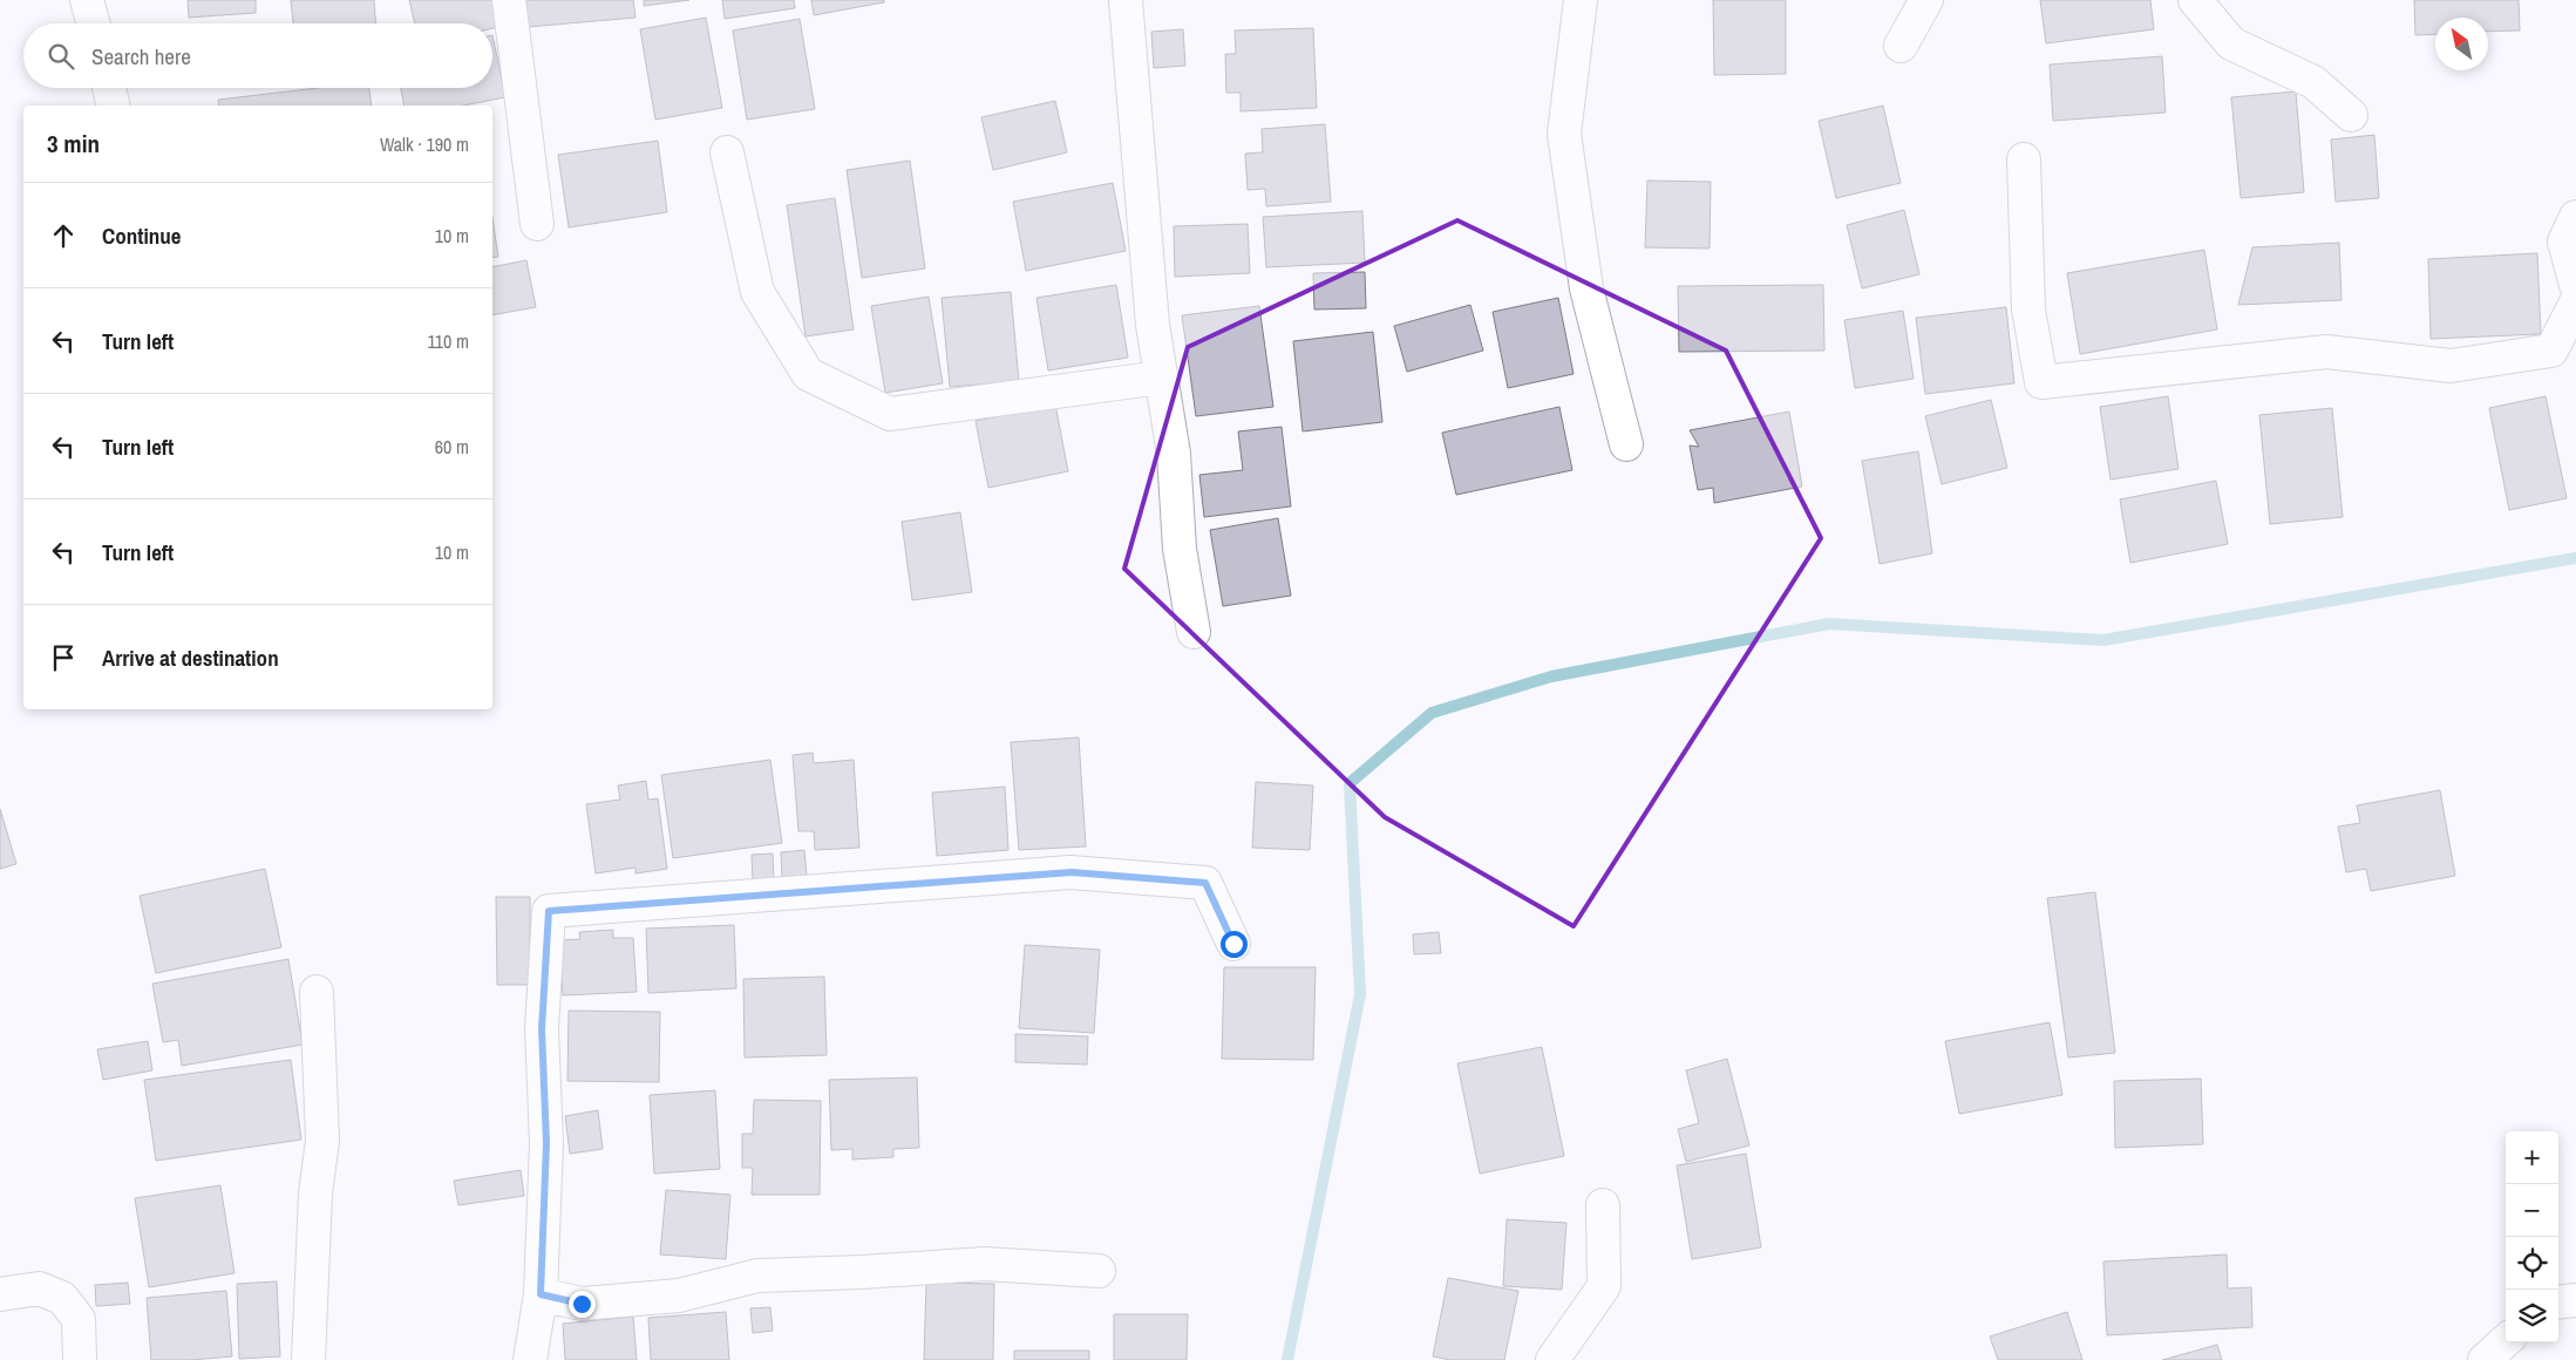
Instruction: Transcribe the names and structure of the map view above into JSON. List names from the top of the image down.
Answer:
{
  "north": "top left",
  "page": {
    "search": "Search here",
    "heading": ["3 min", "Walk · 190 m"],
    "list": [
      ["Continue", "10 m"],
      ["Turn left", "110 m"],
      ["Turn left", "60 m"],
      ["Turn left", "10 m"],
      "Arrive at destination"
    ],
    "map_buttons": ["+", "−"]
  }
}
